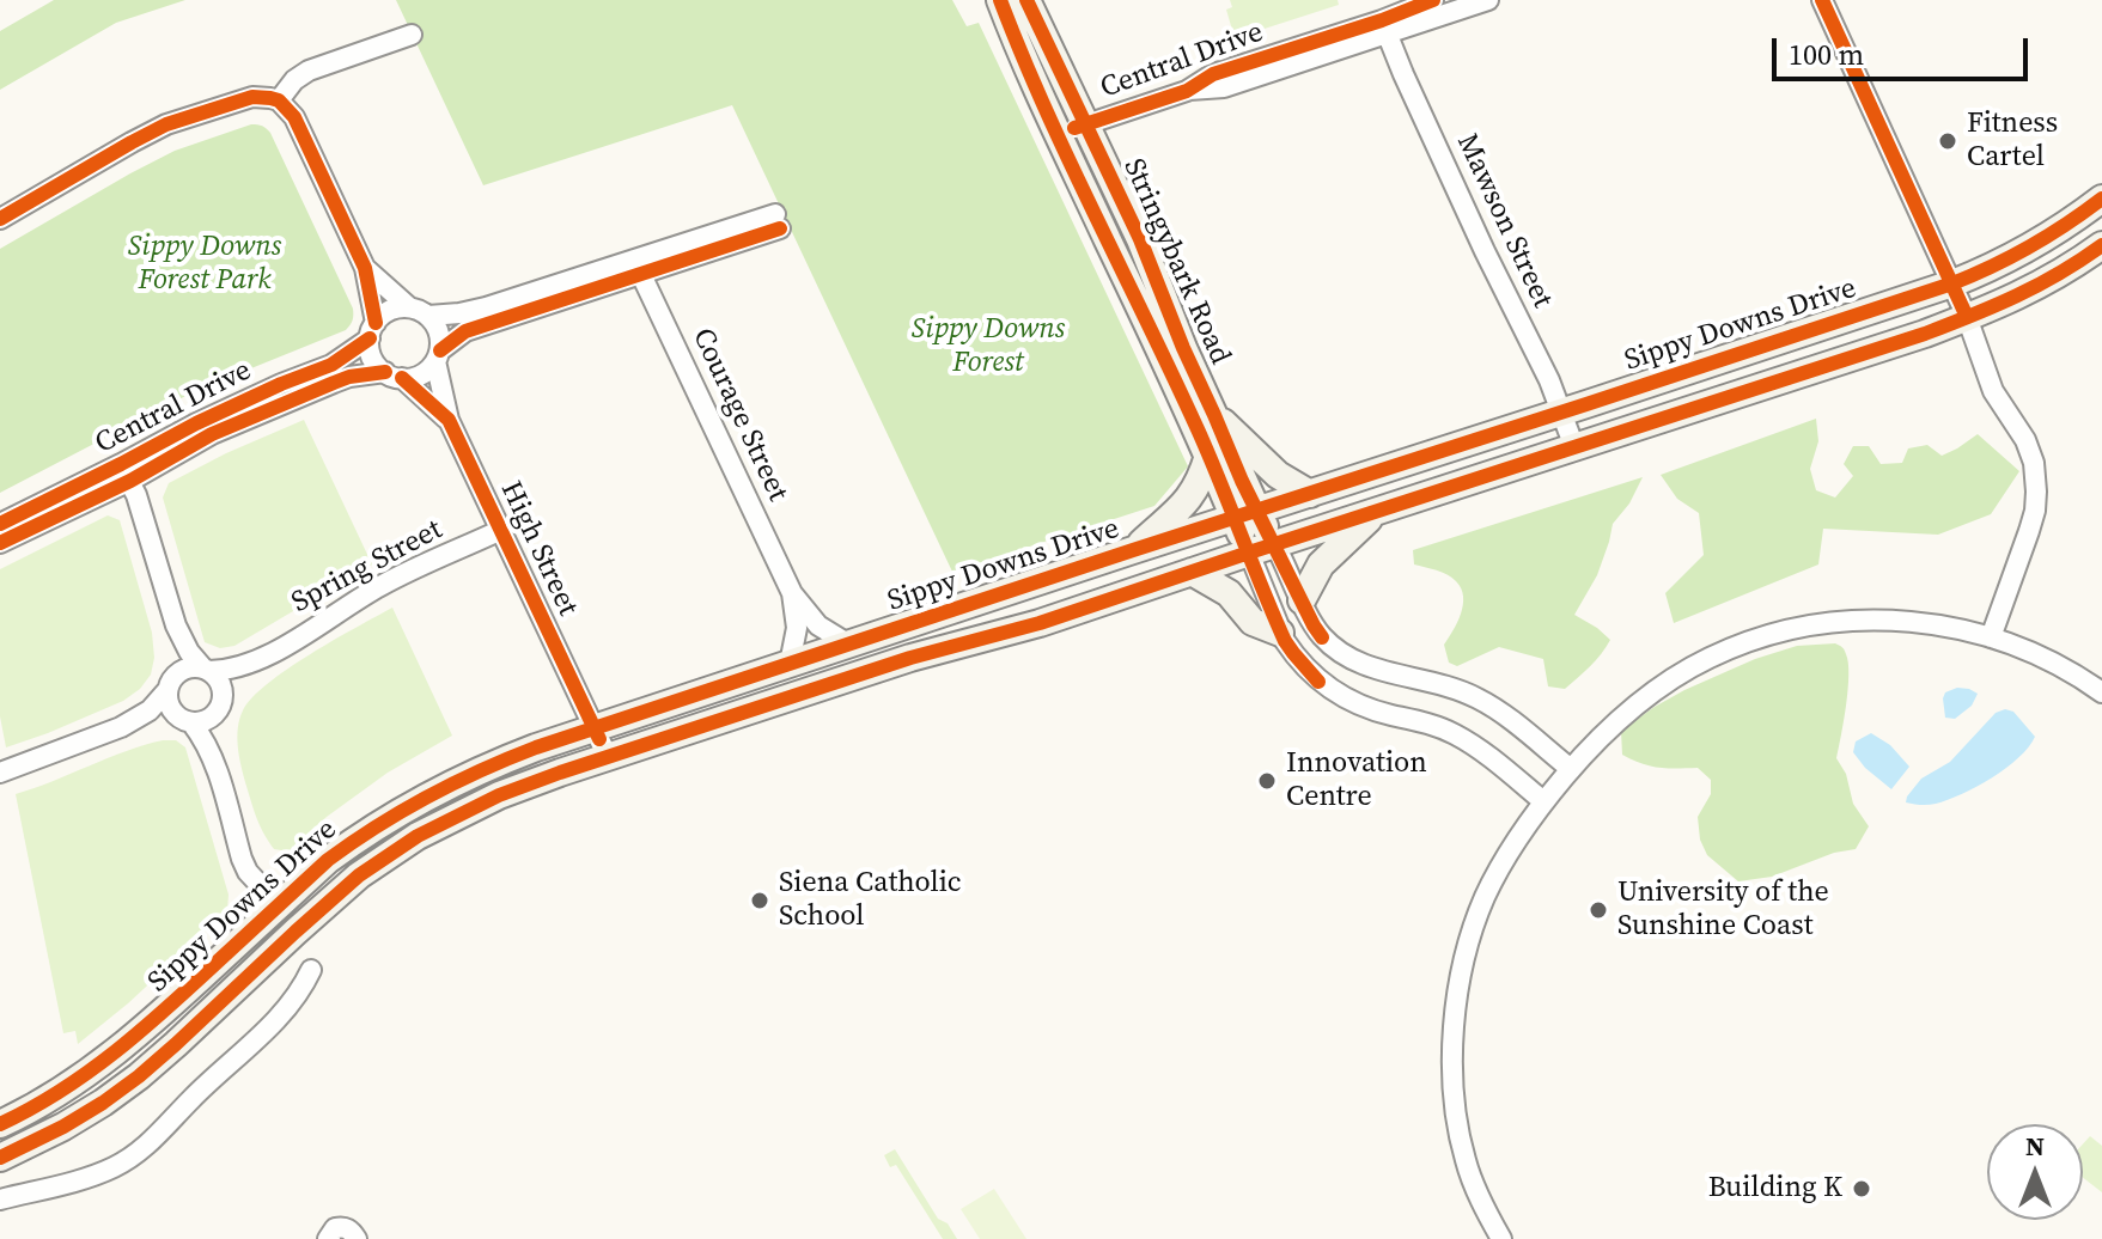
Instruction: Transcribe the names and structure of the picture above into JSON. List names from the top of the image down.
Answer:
{
  "streets": {
    "main road": ["Stringybark Road", "Sippy Downs Drive"],
    "street": [
      "Central Drive",
      "Mawson Street",
      "Courage Street",
      "High Street",
      "Spring Street"
    ]
  },
  "crossings": [
    ["Central Drive", "Mawson Street"],
    ["Central Drive", "Stringybark Road"],
    ["Central Drive", "High Street"],
    ["Mawson Street", "Sippy Downs Drive"],
    ["Stringybark Road", "Sippy Downs Drive"],
    ["Sippy Downs Drive", "Courage Street"],
    ["Sippy Downs Drive", "High Street"],
    ["High Street", "Spring Street"]
  ],
  "parks": ["Sippy Downs Forest Park", "Sippy Downs Forest"],
  "places": [
    "Fitness Cartel",
    "Innovation Centre",
    "Siena Catholic School",
    "University of the Sunshine Coast",
    "Building K"
  ],
  "scale_bar": "100 m",
  "north": "top"
}
